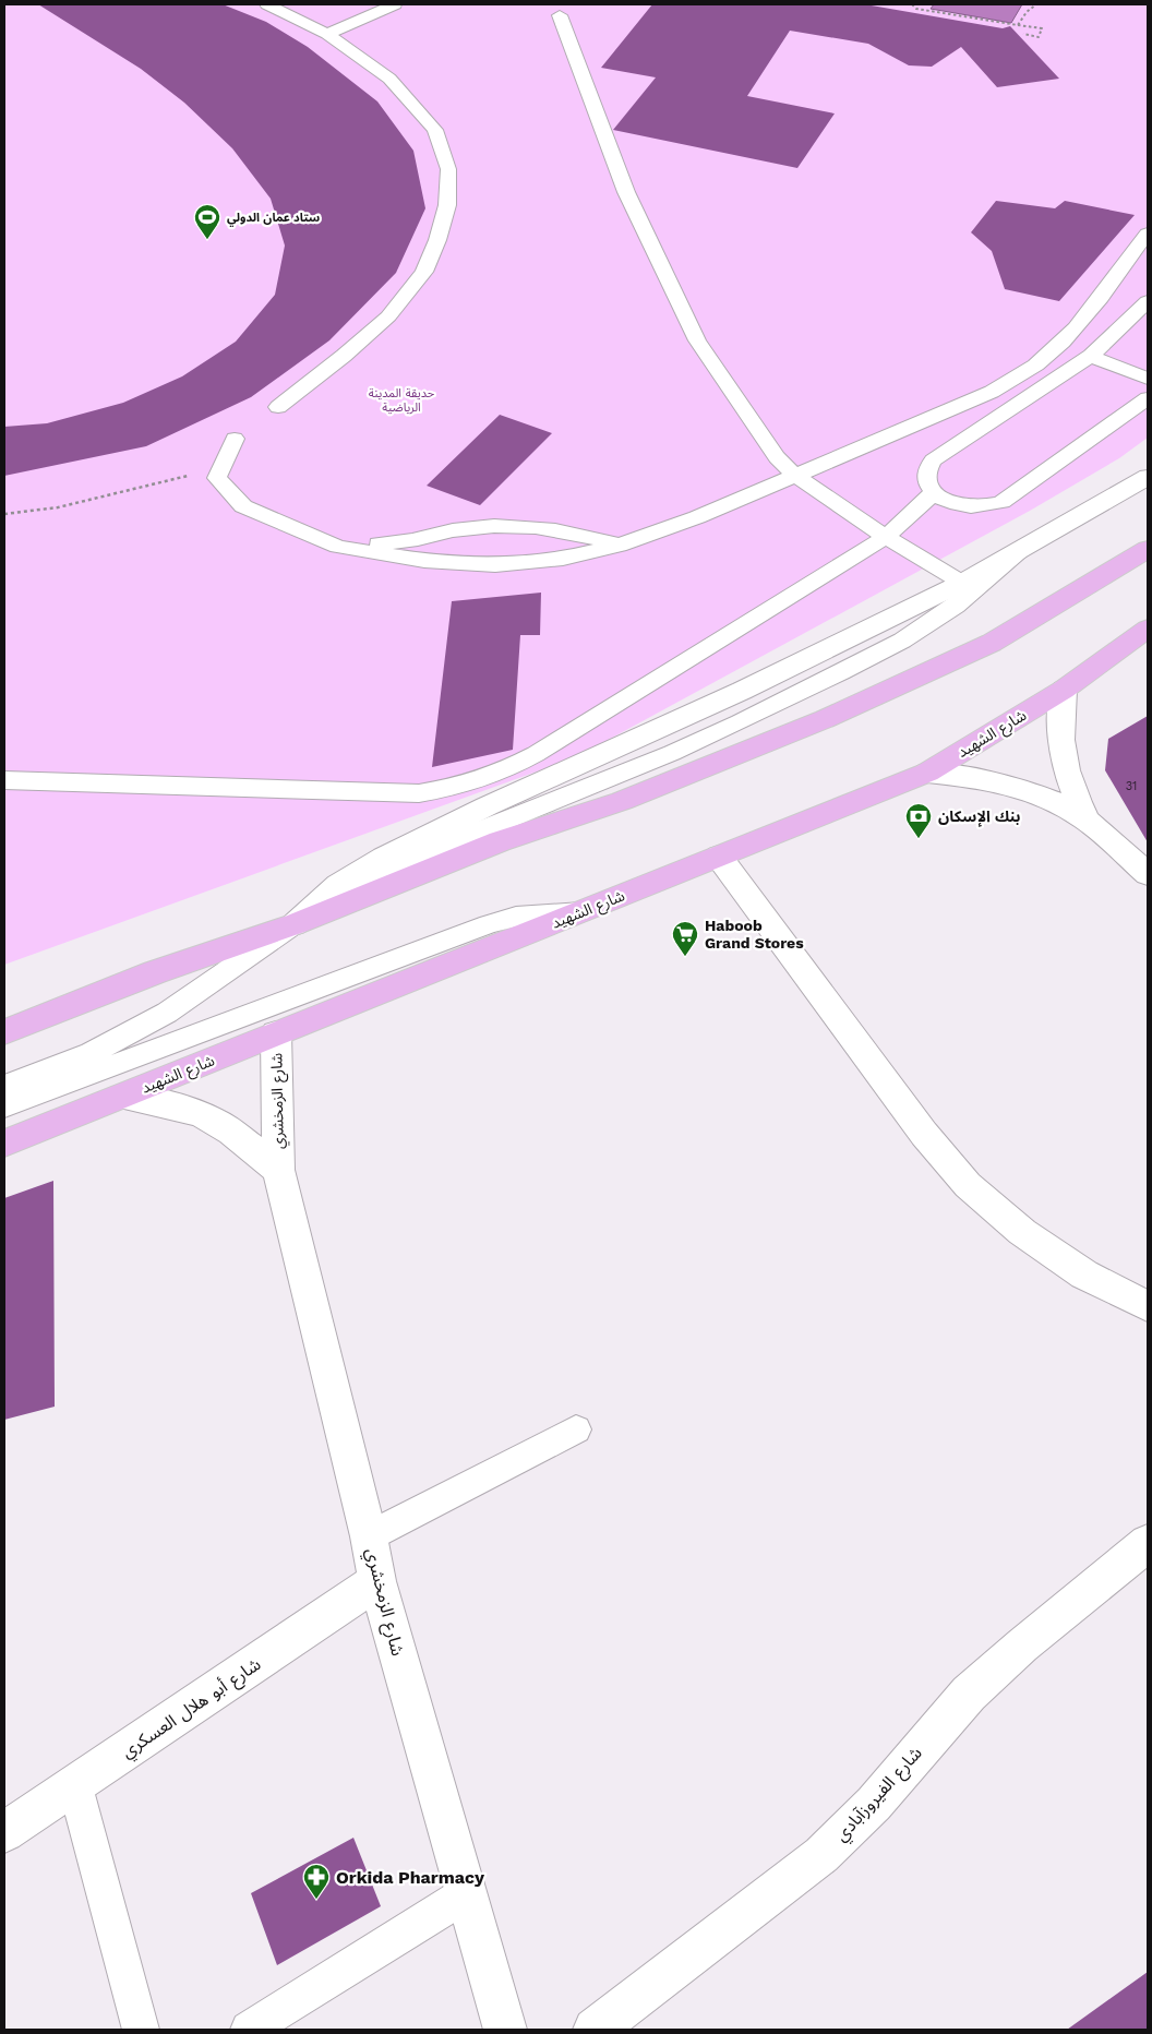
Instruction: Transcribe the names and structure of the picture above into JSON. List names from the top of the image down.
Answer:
{
  "streets": {
    "highway": ["شارع الشهيد"],
    "street": ["شارع الزمخشري", "شارع أبو هلال العسكري", "شارع الفيروزآبادي"]
  },
  "crossings": [
    ["شارع الشهيد", "شارع الزمخشري"],
    ["شارع الزمخشري", "شارع أبو هلال العسكري"]
  ],
  "parks": ["حديقة المدينة الرياضية"],
  "places": {
    "sports": ["ستاد عمان الدولي"],
    "bank": ["بنك الإسكان"],
    "supermarket": ["Haboob Grand Stores"],
    "pharmacy": ["Orkida Pharmacy"]
  },
  "house_numbers": ["31"]
}
